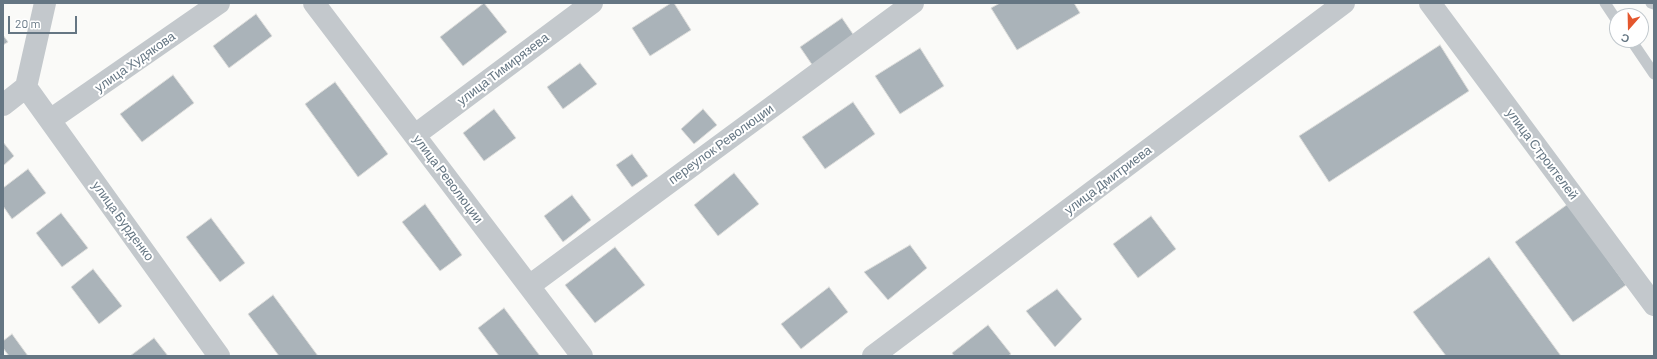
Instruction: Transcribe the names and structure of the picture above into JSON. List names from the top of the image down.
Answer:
{
  "streets": {
    "street": [
      "улица Худякова",
      "улица Тимирязева",
      "переулок Революции",
      "улица Строителей",
      "улица Революции",
      "улица Дмитриева",
      "улица Бурденко"
    ]
  },
  "crossings": [
    ["улица Худякова", "улица Бурденко"],
    ["улица Тимирязева", "улица Революции"],
    ["переулок Революции", "улица Революции"]
  ],
  "scale_bar": "20 m",
  "north": "bottom"
}
